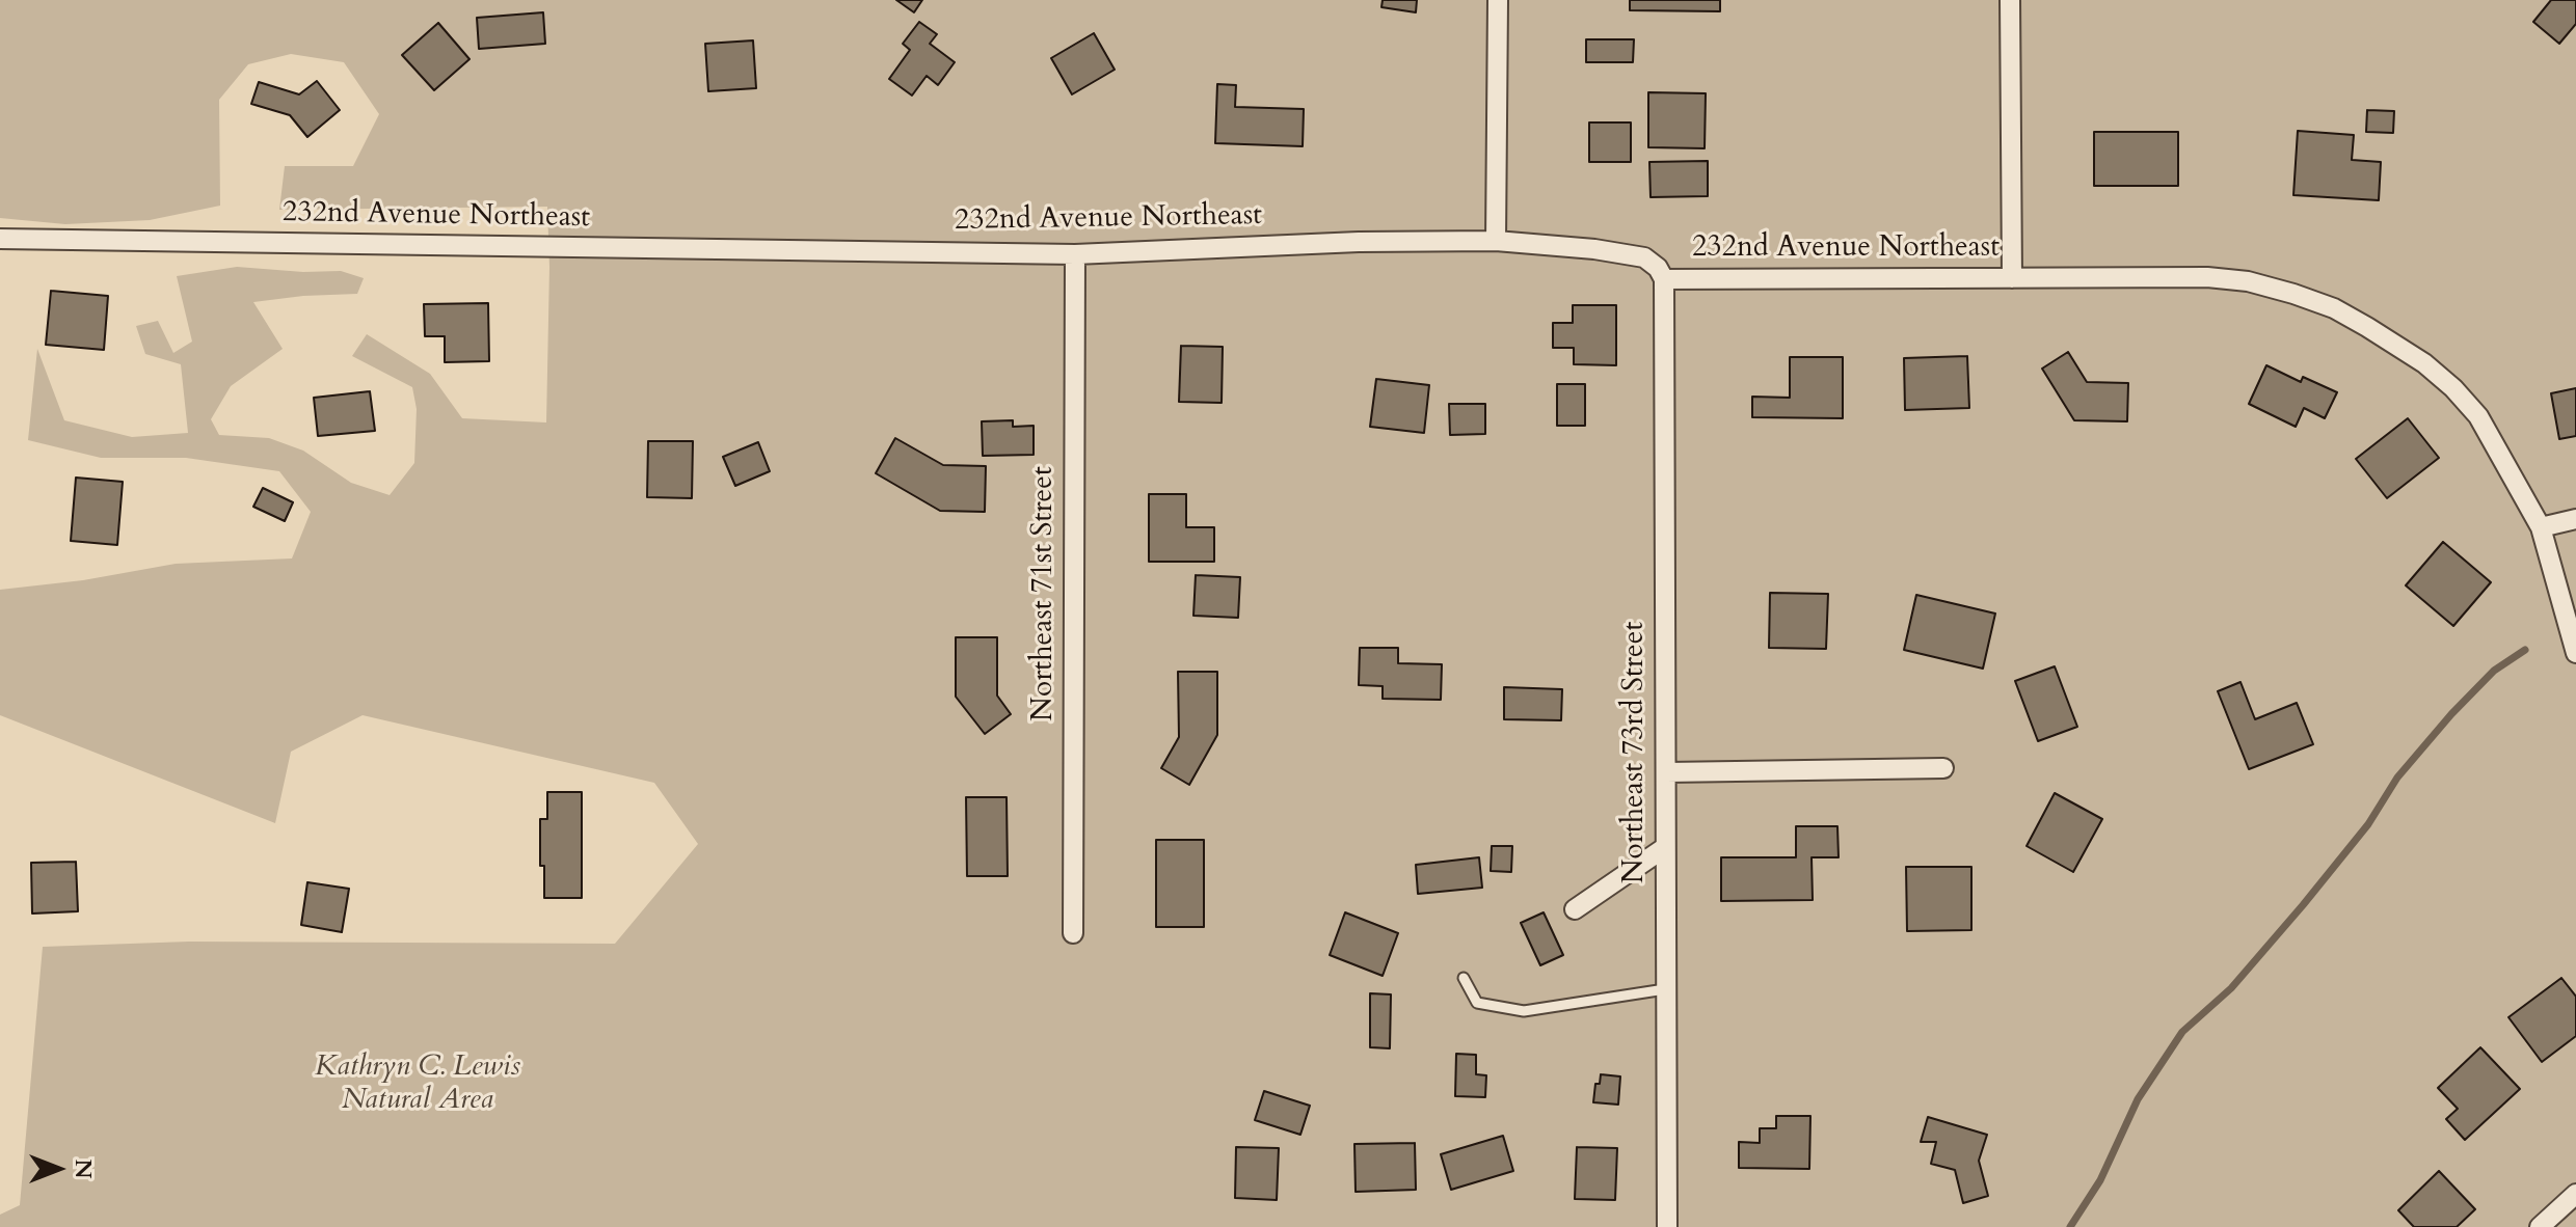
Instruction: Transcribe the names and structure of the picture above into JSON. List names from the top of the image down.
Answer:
{
  "streets": {
    "street": ["232nd Avenue Northeast", "Northeast 71st Street", "Northeast 73rd Street"]
  },
  "crossings": [
    ["232nd Avenue Northeast", "Northeast 71st Street"],
    ["232nd Avenue Northeast", "Northeast 73rd Street"]
  ],
  "parks": ["Kathryn C. Lewis Natural Area"],
  "north": "right"
}
